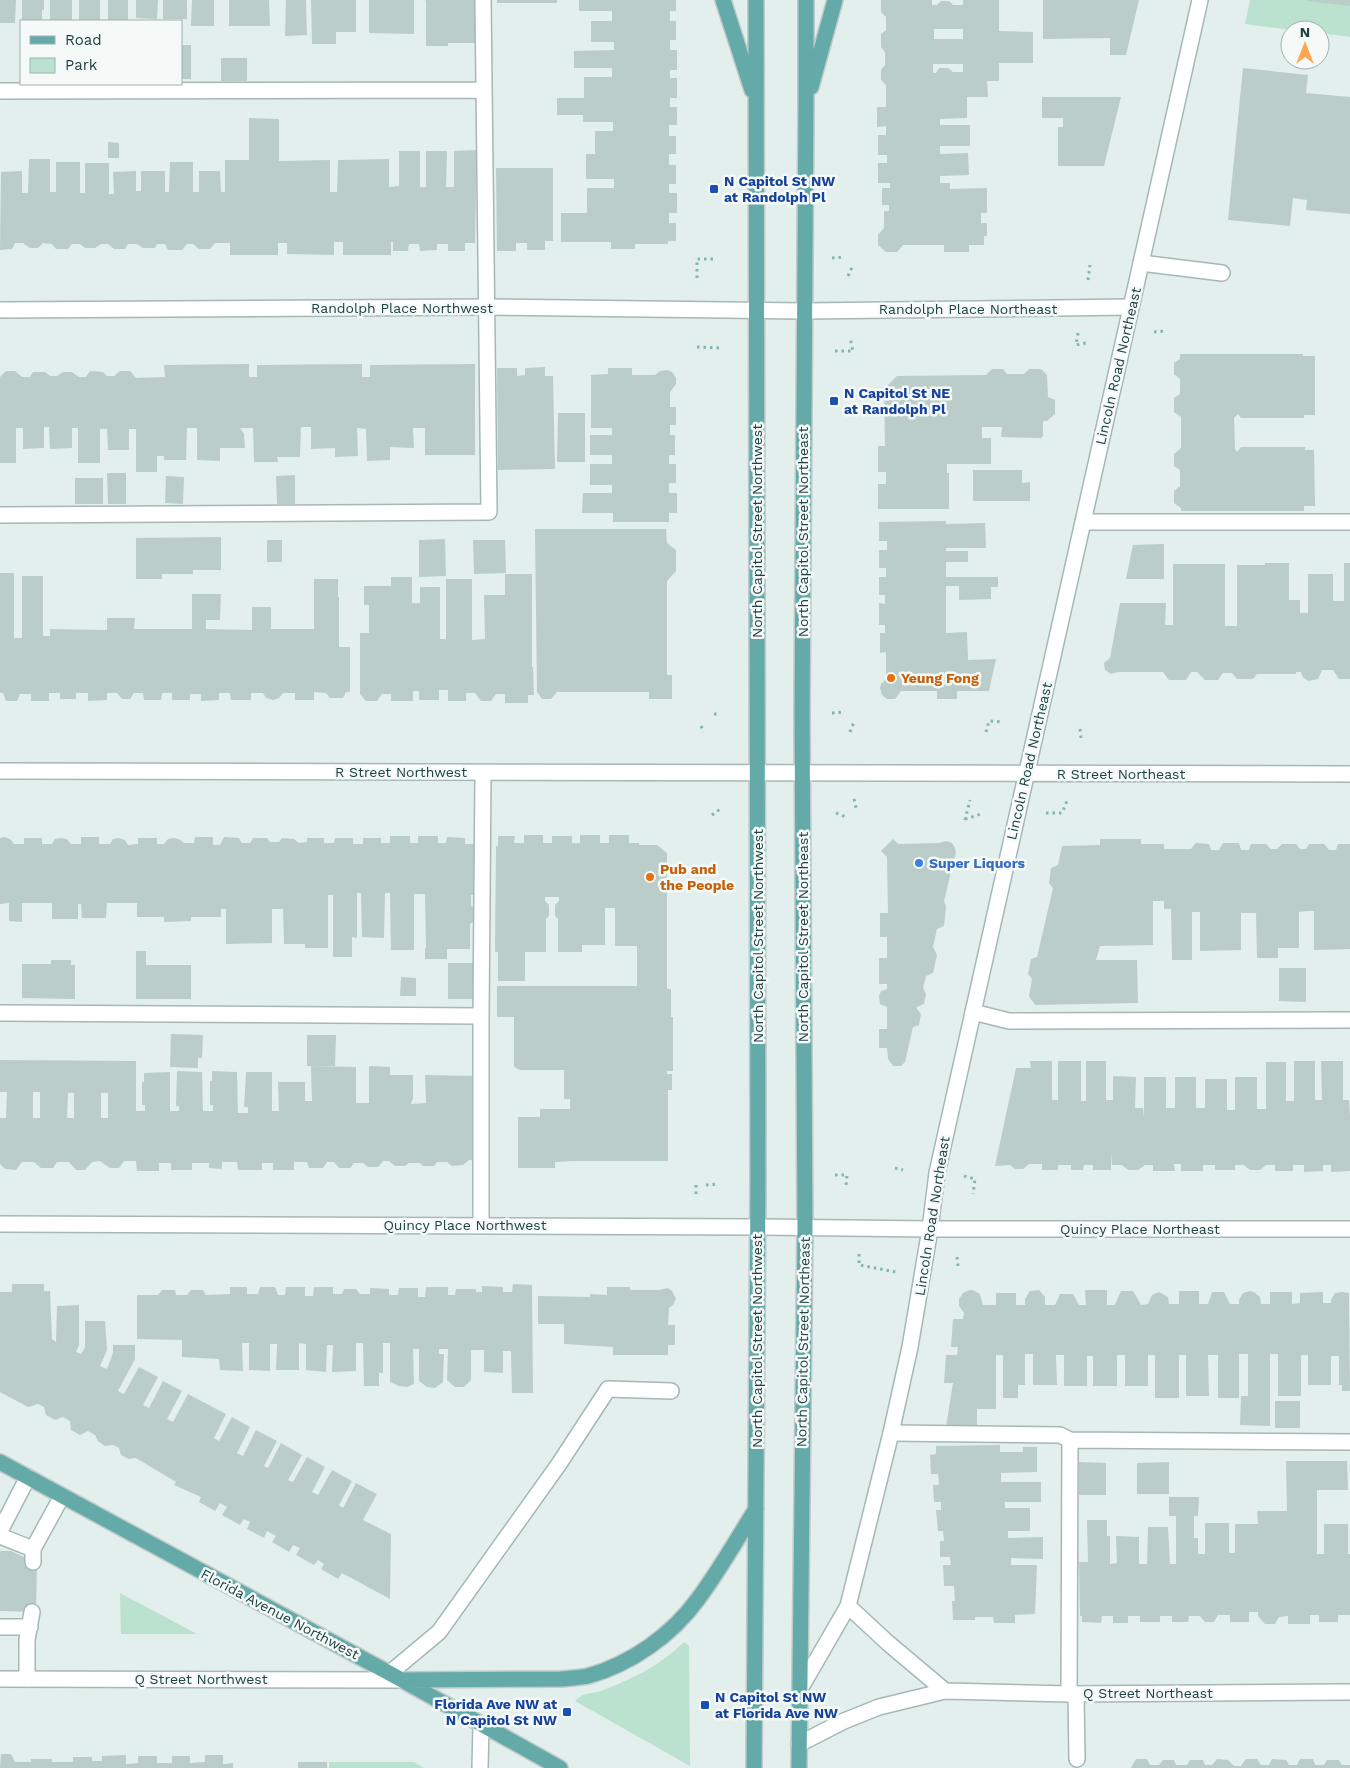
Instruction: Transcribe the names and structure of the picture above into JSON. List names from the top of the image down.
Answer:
{
  "streets": {
    "main road": ["North Capitol Street Northwest", "North Capitol Street Northeast", "Florida Avenue Northwest"],
    "street": [
      "Randolph Place Northwest",
      "Randolph Place Northeast",
      "Lincoln Road Northeast",
      "R Street Northwest",
      "R Street Northeast",
      "Quincy Place Northwest",
      "Quincy Place Northeast",
      "Q Street Northwest",
      "Q Street Northeast"
    ]
  },
  "crossings": [
    ["Randolph Place Northwest", "Randolph Place Northeast"],
    ["Randolph Place Northwest", "North Capitol Street Northwest"],
    ["Randolph Place Northwest", "North Capitol Street Northeast"],
    ["Randolph Place Northeast", "Lincoln Road Northeast"],
    ["Randolph Place Northeast", "North Capitol Street Northeast"],
    ["Lincoln Road Northeast", "North Capitol Street Northeast"],
    ["Lincoln Road Northeast", "R Street Northeast"],
    ["Lincoln Road Northeast", "Quincy Place Northwest"],
    ["Lincoln Road Northeast", "Quincy Place Northeast"],
    ["North Capitol Street Northwest", "R Street Northwest"],
    ["North Capitol Street Northwest", "Quincy Place Northwest"],
    ["North Capitol Street Northeast", "R Street Northwest"],
    ["North Capitol Street Northeast", "R Street Northeast"],
    ["North Capitol Street Northeast", "Quincy Place Northwest"],
    ["North Capitol Street Northeast", "Q Street Northeast"],
    ["R Street Northwest", "R Street Northeast"],
    ["Quincy Place Northwest", "Quincy Place Northeast"],
    ["Florida Avenue Northwest", "Q Street Northwest"]
  ],
  "places": {
    "transit": [
      "N Capitol St NW at Randolph Pl",
      "N Capitol St NE at Randolph Pl",
      "N Capitol St NW at Florida Ave NW",
      "Florida Ave NW at N Capitol St NW"
    ],
    "other": ["Yeung Fong", "Super Liquors", "Pub and the People"]
  },
  "legend": ["Road", "Park"],
  "north": "top"
}
